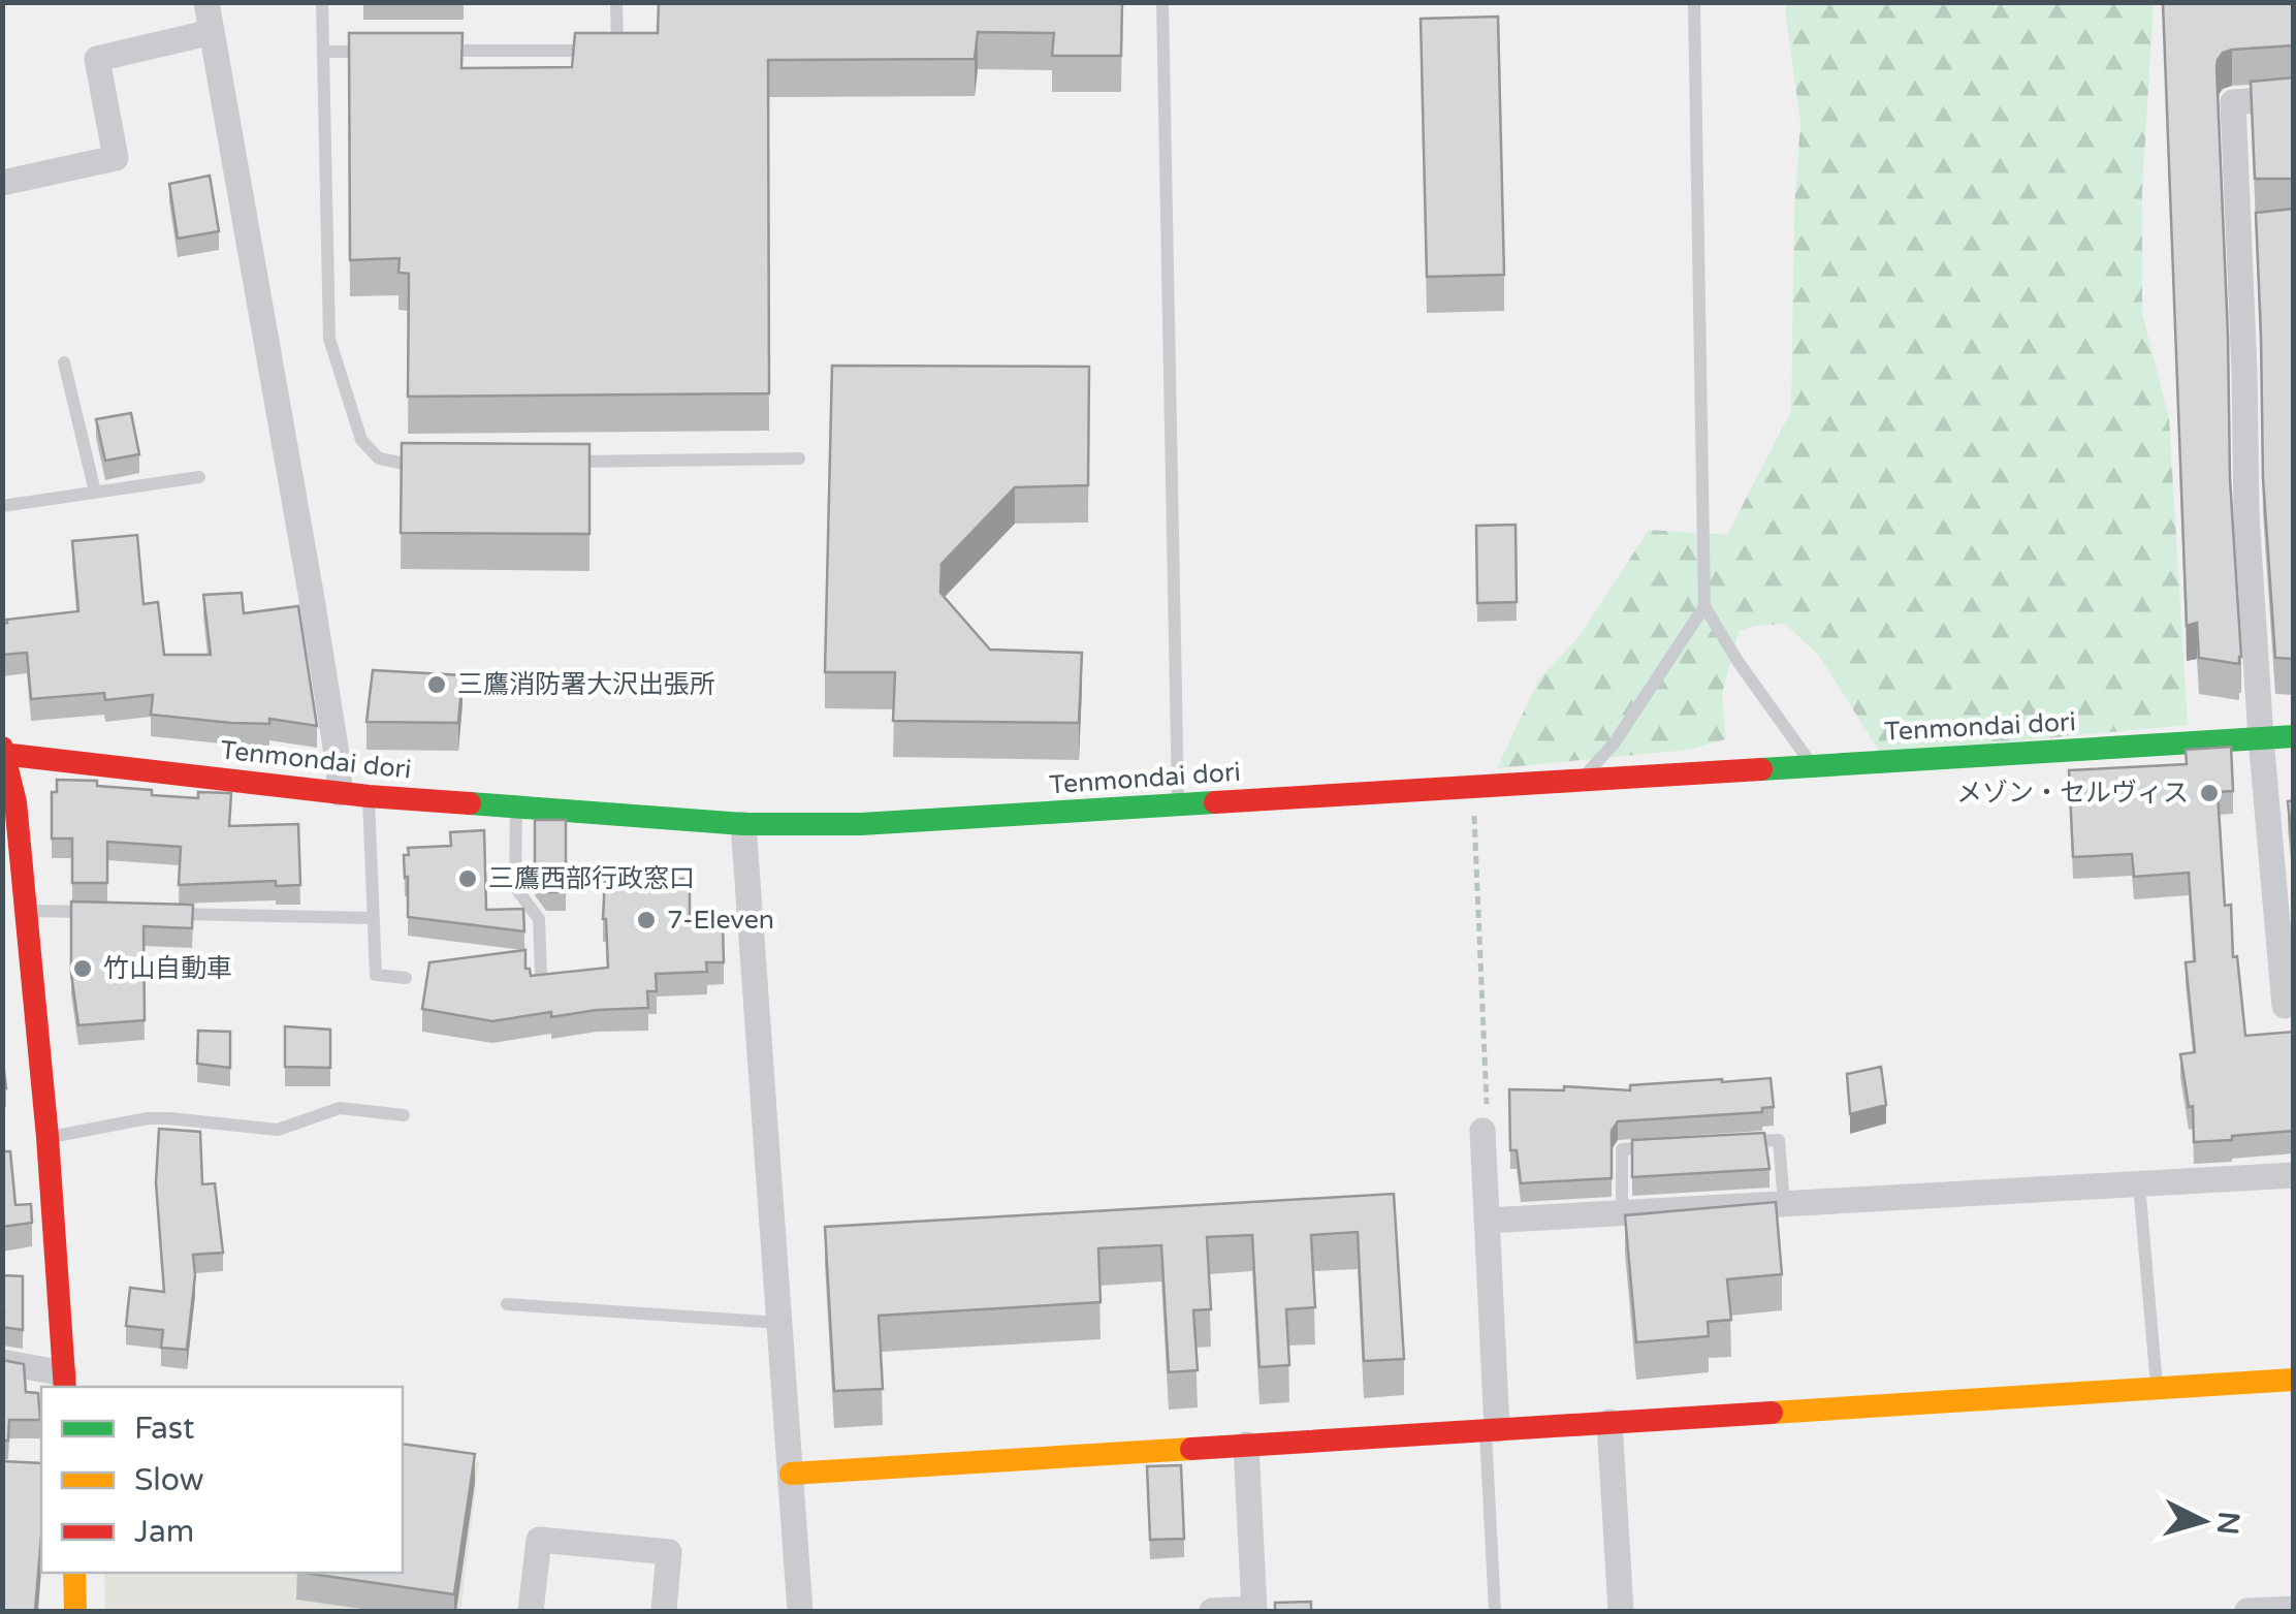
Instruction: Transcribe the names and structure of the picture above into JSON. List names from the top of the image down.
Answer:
{
  "streets": {
    "main road": ["Tenmondai dori"]
  },
  "places": [
    "三鷹消防署大沢出張所",
    "メゾン・セルヴィス",
    "三鷹西部行政窓口",
    "7-Eleven",
    "竹山自動車"
  ],
  "legend": ["Fast", "Slow", "Jam"],
  "north": "right"
}
